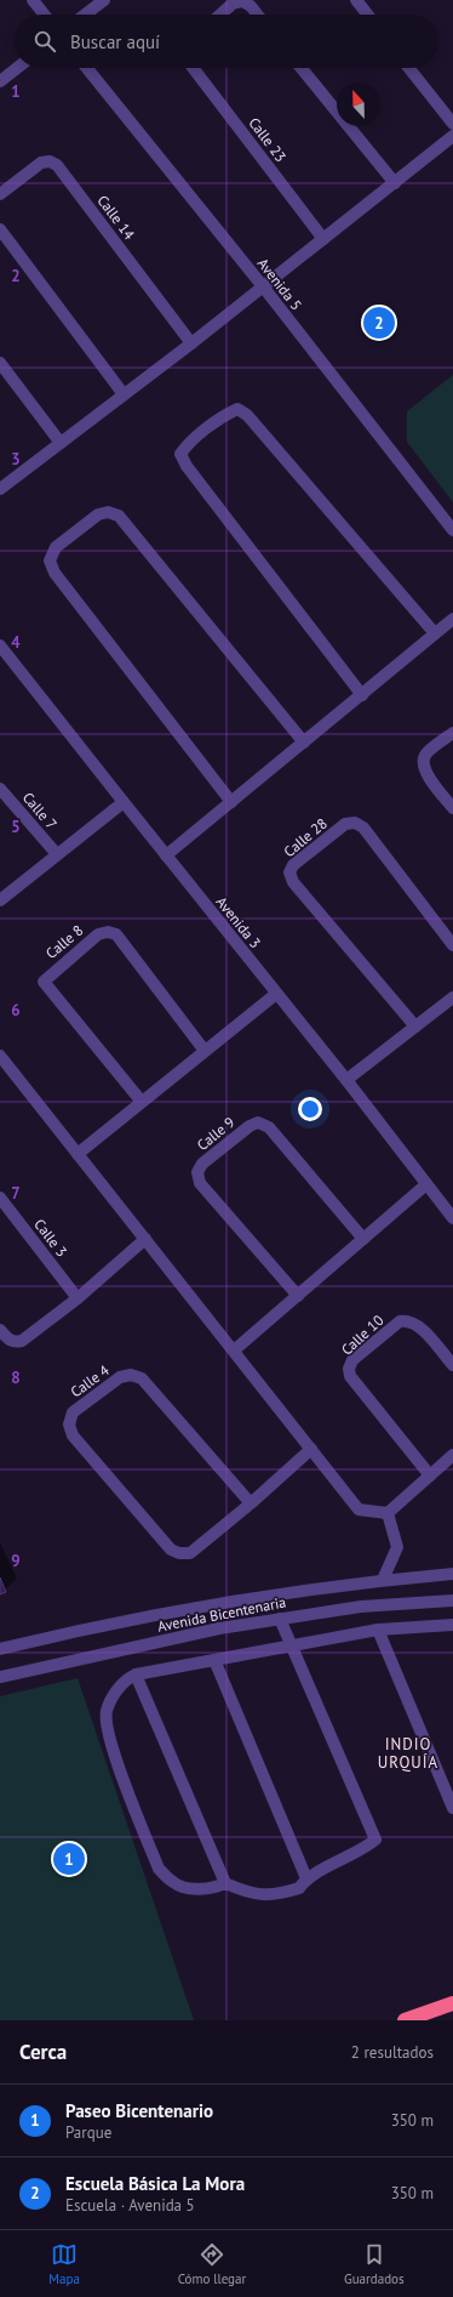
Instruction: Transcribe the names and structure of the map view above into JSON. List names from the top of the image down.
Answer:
{
  "streets": {
    "street": [
      "Calle 23",
      "Calle 14",
      "Avenida 5",
      "Calle 7",
      "Calle 28",
      "Avenida 3",
      "Calle 8",
      "Calle 9",
      "Calle 3",
      "Calle 10",
      "Calle 4",
      "Avenida Bicentenaria"
    ]
  },
  "districts": ["INDIO URQUÍA"],
  "north": "top",
  "page": {
    "search": "Buscar aquí",
    "pins": ["2", "1"],
    "heading": ["Cerca", "2 resultados"],
    "list": [
      {
        "mark": "1",
        "name": "Paseo Bicentenario",
        "note": "Parque",
        "value": "350 m"
      },
      {
        "mark": "2",
        "name": "Escuela Básica La Mora",
        "note": "Escuela · Avenida 5",
        "value": "350 m"
      }
    ],
    "nav": ["Mapa", "Cómo llegar", "Guardados"]
  },
  "grid": {
    "rows": [
      "1",
      "2",
      "3",
      "4",
      "5",
      "6",
      "7",
      "8",
      "9"
    ]
  }
}
